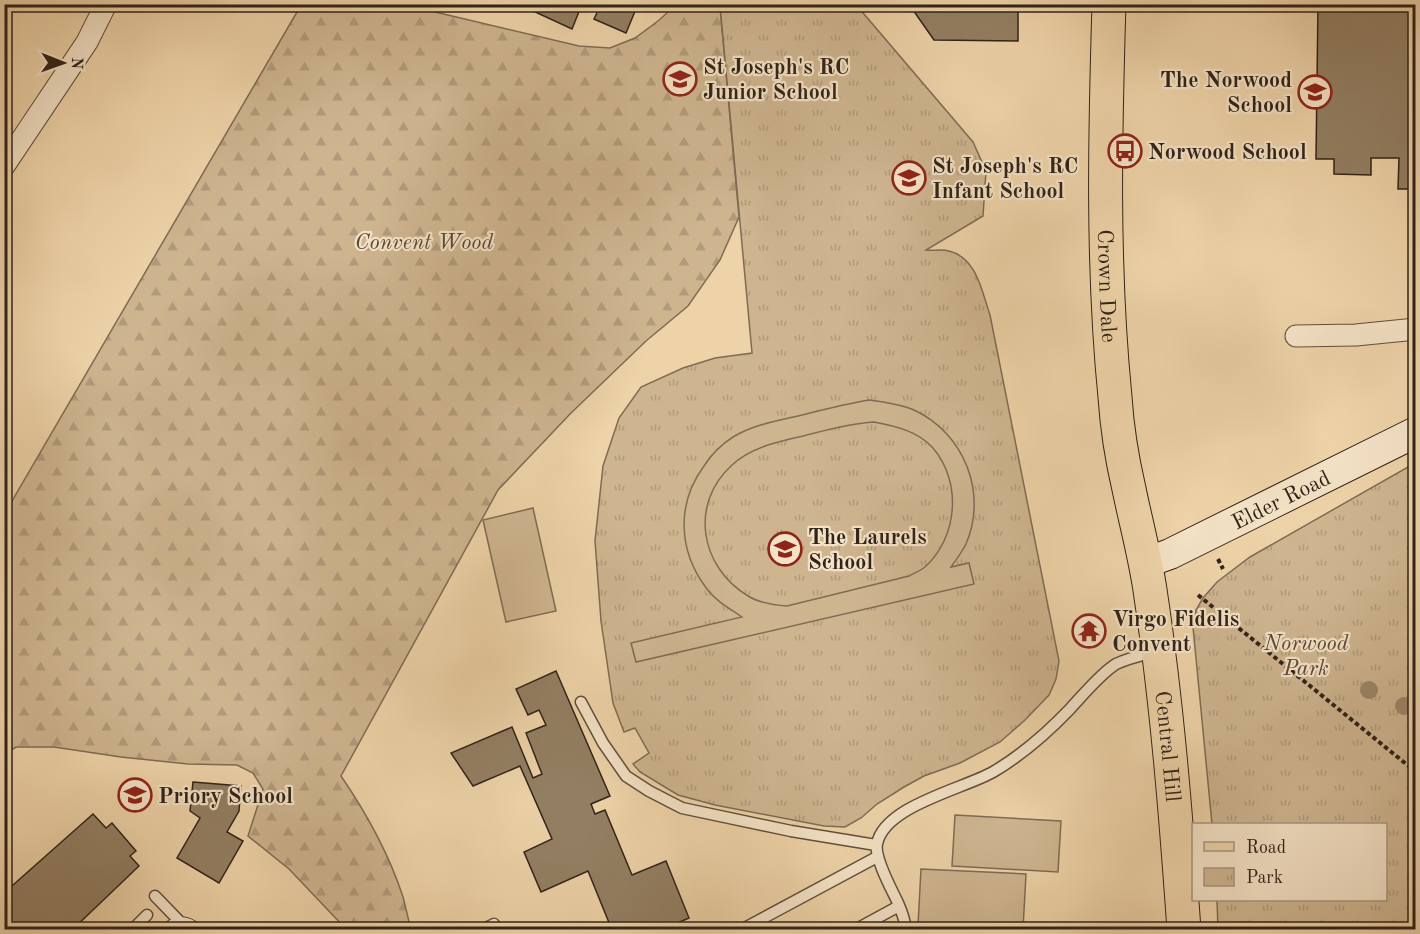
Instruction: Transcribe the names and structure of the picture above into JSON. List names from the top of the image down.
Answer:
{
  "streets": {
    "main road": ["Crown Dale", "Elder Road", "Central Hill"]
  },
  "crossings": [
    ["Crown Dale", "Elder Road"],
    ["Crown Dale", "Central Hill"],
    ["Elder Road", "Central Hill"]
  ],
  "parks": ["Convent Wood", "Norwood Park"],
  "places": {
    "school or university": [
      "St Joseph's RC Junior School",
      "The Norwood School",
      "St Joseph's RC Infant School",
      "The Laurels School",
      "Priory School"
    ],
    "bus stop": ["Norwood School"],
    "temple": ["Virgo Fidelis Convent"]
  },
  "legend": ["Road", "Park"],
  "north": "right"
}
